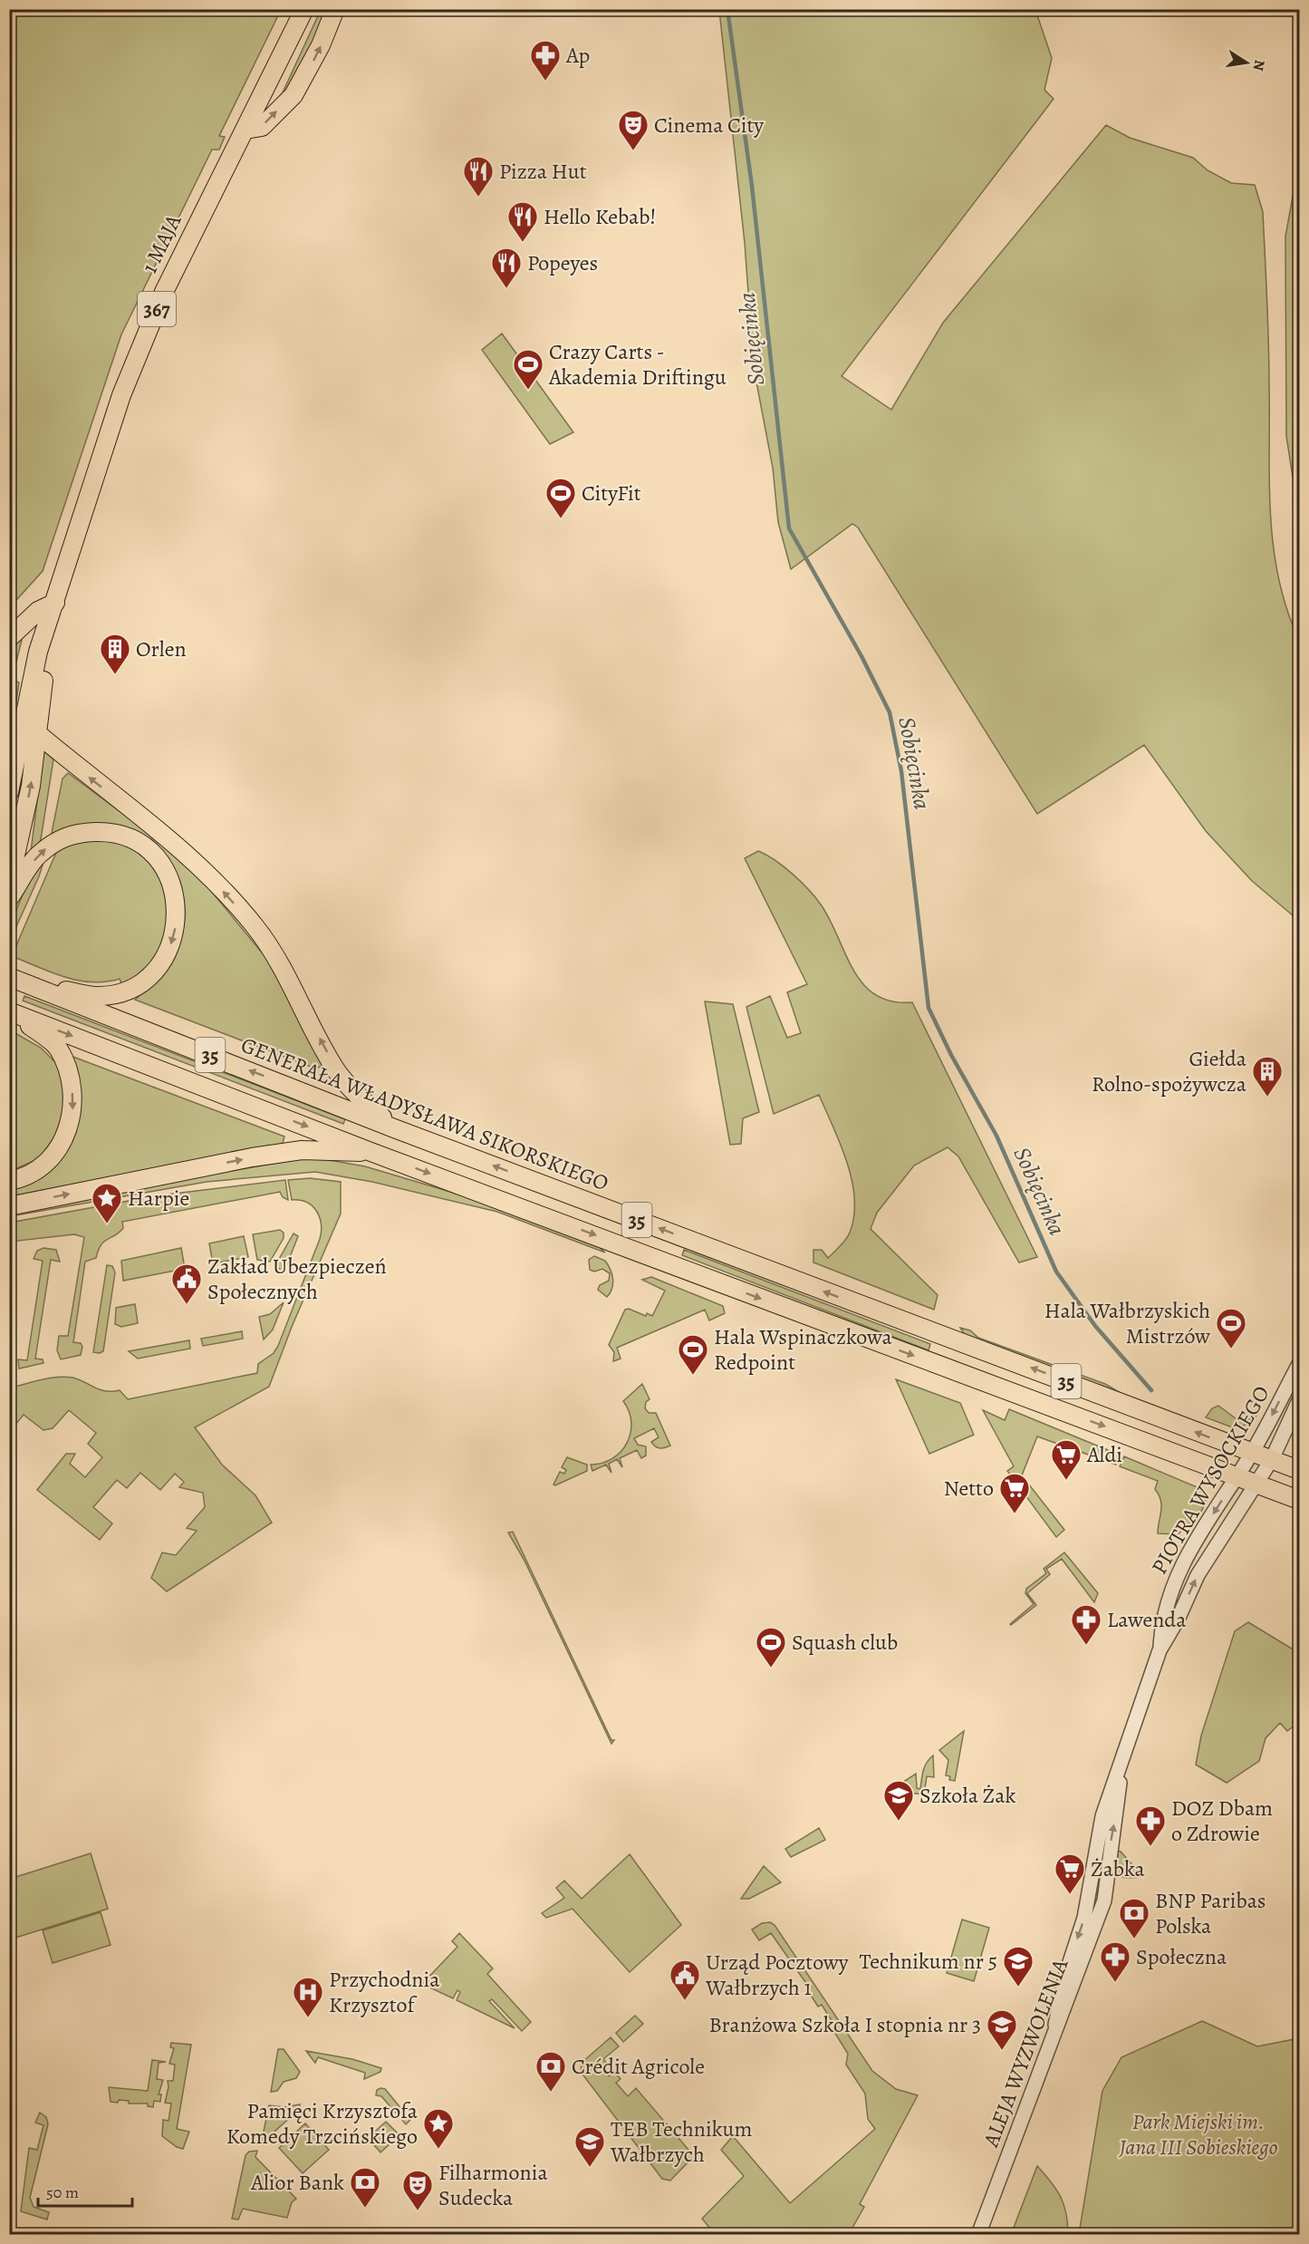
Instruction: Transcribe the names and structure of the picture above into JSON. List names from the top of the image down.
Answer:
{
  "streets": {
    "main road": [
      "1 MAJA",
      "367",
      "35",
      "GENERAŁA WŁADYSŁAWA SIKORSKIEGO"
    ],
    "street": ["PIOTRA WYSOCKIEGO", "ALEJA WYZWOLENIA"]
  },
  "crossings": [
    ["35", "GENERAŁA WŁADYSŁAWA SIKORSKIEGO"],
    ["35", "PIOTRA WYSOCKIEGO"],
    ["GENERAŁA WŁADYSŁAWA SIKORSKIEGO", "PIOTRA WYSOCKIEGO"],
    ["PIOTRA WYSOCKIEGO", "ALEJA WYZWOLENIA"]
  ],
  "water": ["Sobięcinka"],
  "parks": ["Park Miejski im. Jana III Sobieskiego"],
  "places": {
    "pharmacy": [
      "Ap",
      "Lawenda",
      "DOZ Dbam o Zdrowie",
      "Społeczna"
    ],
    "theatre": ["Cinema City", "Filharmonia Sudecka"],
    "restaurant": ["Pizza Hut", "Hello Kebab!", "Popeyes"],
    "sports": [
      "Crazy Carts - Akademia Driftingu",
      "CityFit",
      "Hala Wałbrzyskich Mistrzów",
      "Hala Wspinaczkowa Redpoint",
      "Squash club"
    ],
    "building": ["Orlen", "Giełda Rolno-spożywcza"],
    "place": ["Harpie", "Pamięci Krzysztofa Komedy Trzcińskiego"],
    "public building": ["Zakład Ubezpieczeń Społecznych", "Urząd Pocztowy Wałbrzych 1"],
    "supermarket": ["Aldi", "Netto", "Żabka"],
    "school or university": [
      "Szkoła Żak",
      "Technikum nr 5",
      "Branżowa Szkoła I stopnia nr 3",
      "TEB Technikum Wałbrzych"
    ],
    "bank": ["BNP Paribas Polska", "Crédit Agricole", "Alior Bank"],
    "hospital": ["Przychodnia Krzysztof"]
  },
  "scale_bar": "50 m",
  "north": "right"
}
